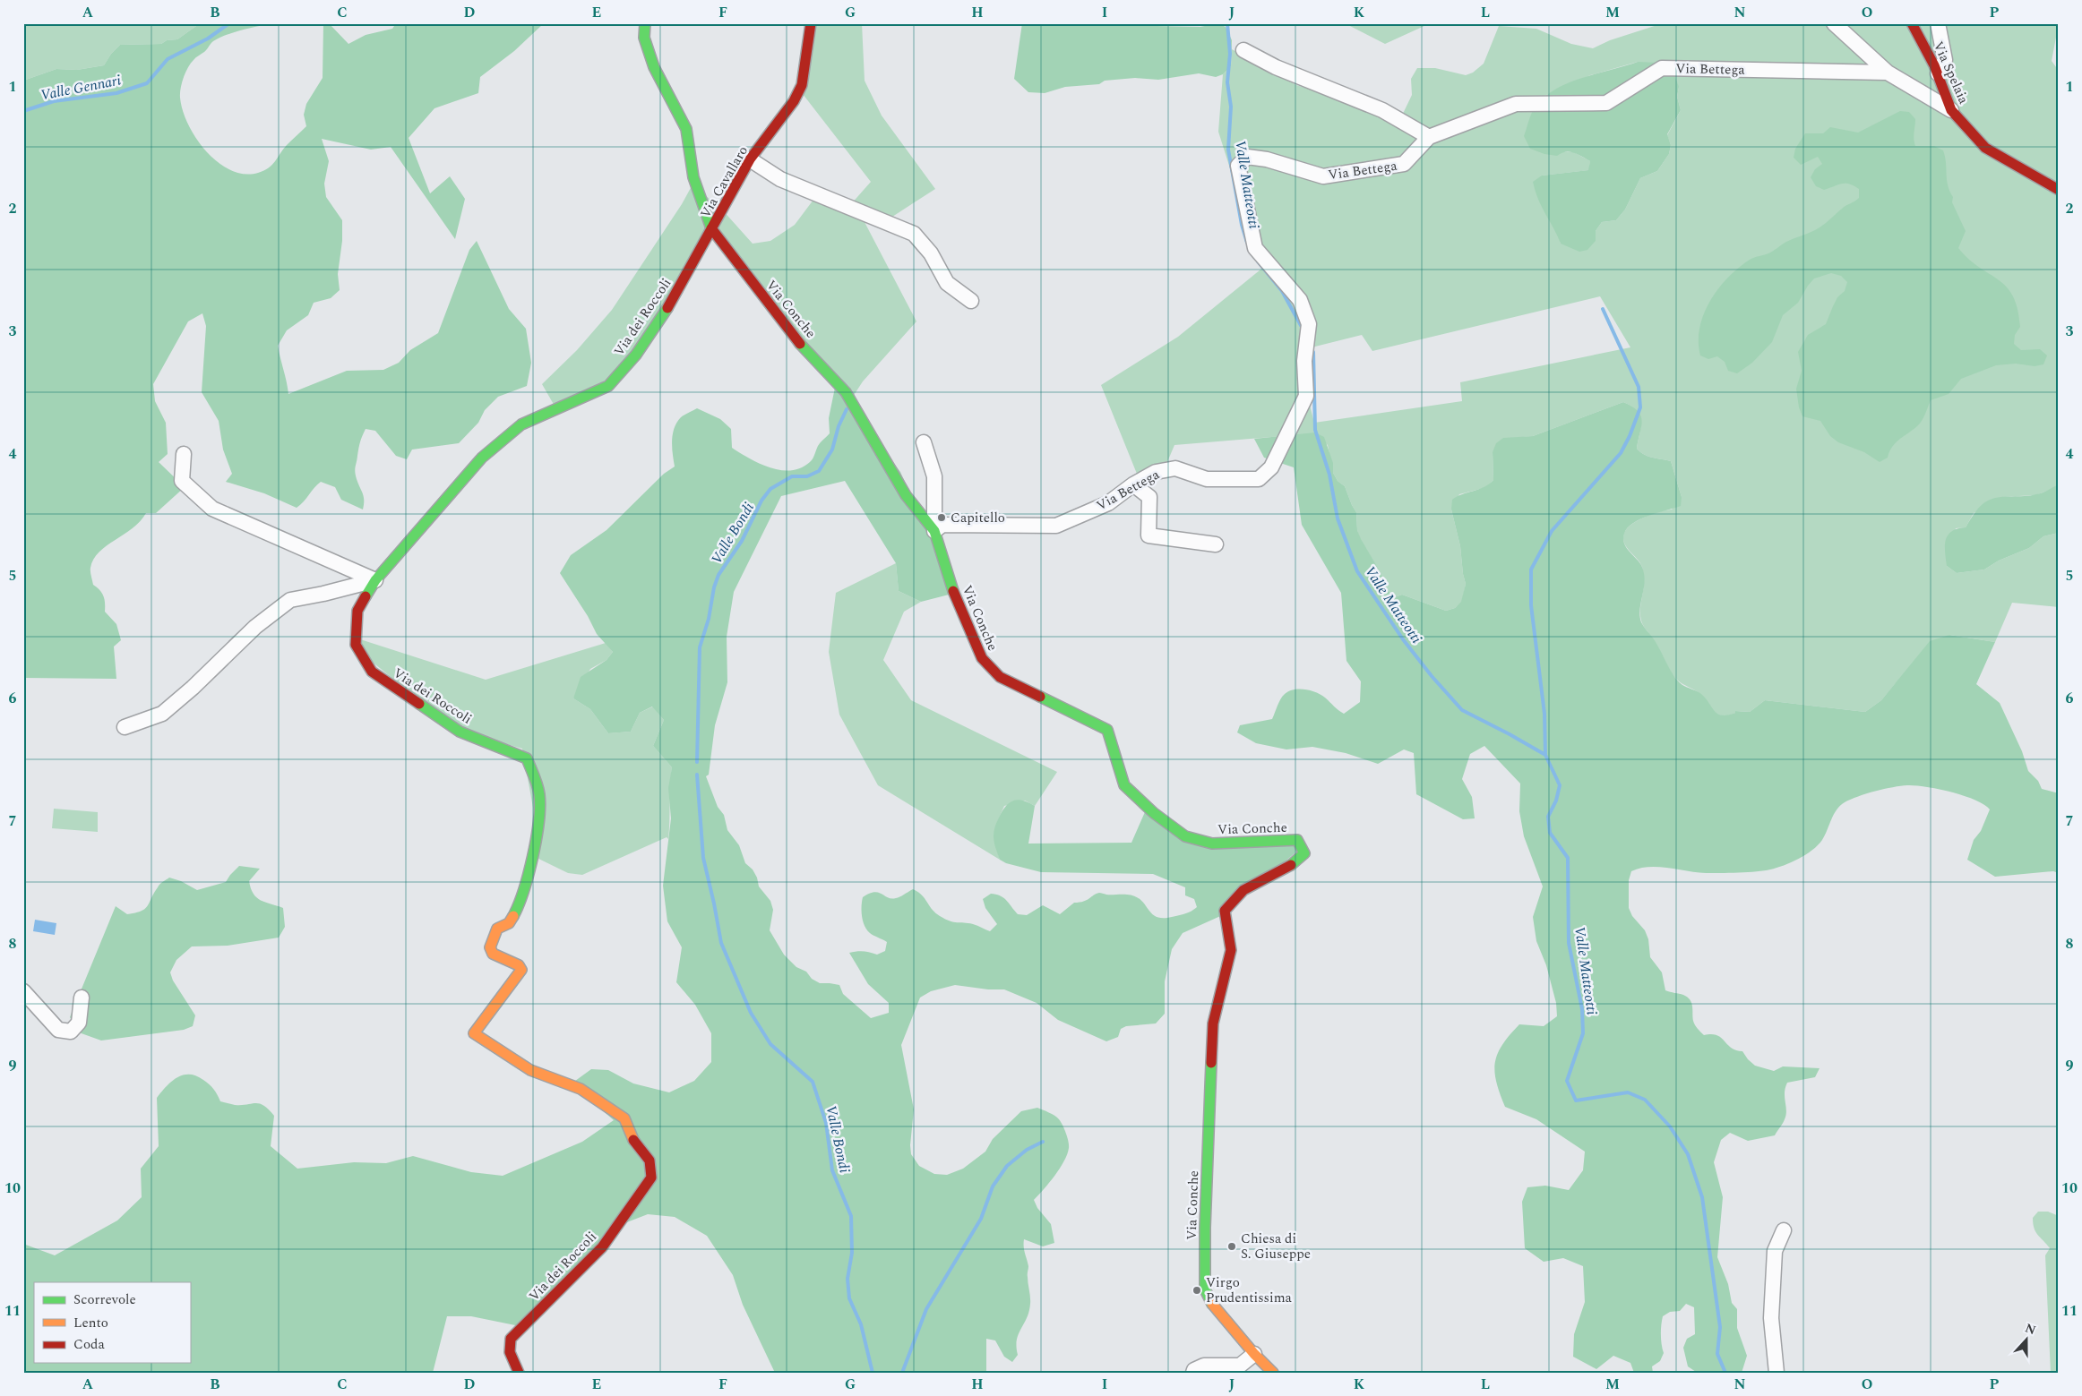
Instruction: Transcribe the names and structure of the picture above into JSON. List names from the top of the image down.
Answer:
{
  "streets": {
    "street": [
      "Via Bettega",
      "Via Spelaia",
      "Via Cavallaro",
      "Via Conche",
      "Via dei Roccoli"
    ]
  },
  "crossings": [
    ["Via Bettega", "Via Spelaia"],
    ["Via Bettega", "Via Conche"],
    ["Via Cavallaro", "Via Conche"],
    ["Via Cavallaro", "Via dei Roccoli"],
    ["Via Conche", "Via dei Roccoli"]
  ],
  "water": ["Valle Gennari", "Valle Matteotti", "Valle Bondi"],
  "places": ["Capitello", "Chiesa di S. Giuseppe", "Virgo Prudentissima"],
  "legend": ["Scorrevole", "Lento", "Coda"],
  "north": "top",
  "grid": {
    "columns": [
      "A",
      "B",
      "C",
      "D",
      "E",
      "F",
      "G",
      "H",
      "I",
      "J",
      "K",
      "L",
      "M",
      "N",
      "O",
      "P"
    ],
    "rows": [
      "1",
      "2",
      "3",
      "4",
      "5",
      "6",
      "7",
      "8",
      "9",
      "10",
      "11"
    ]
  }
}
